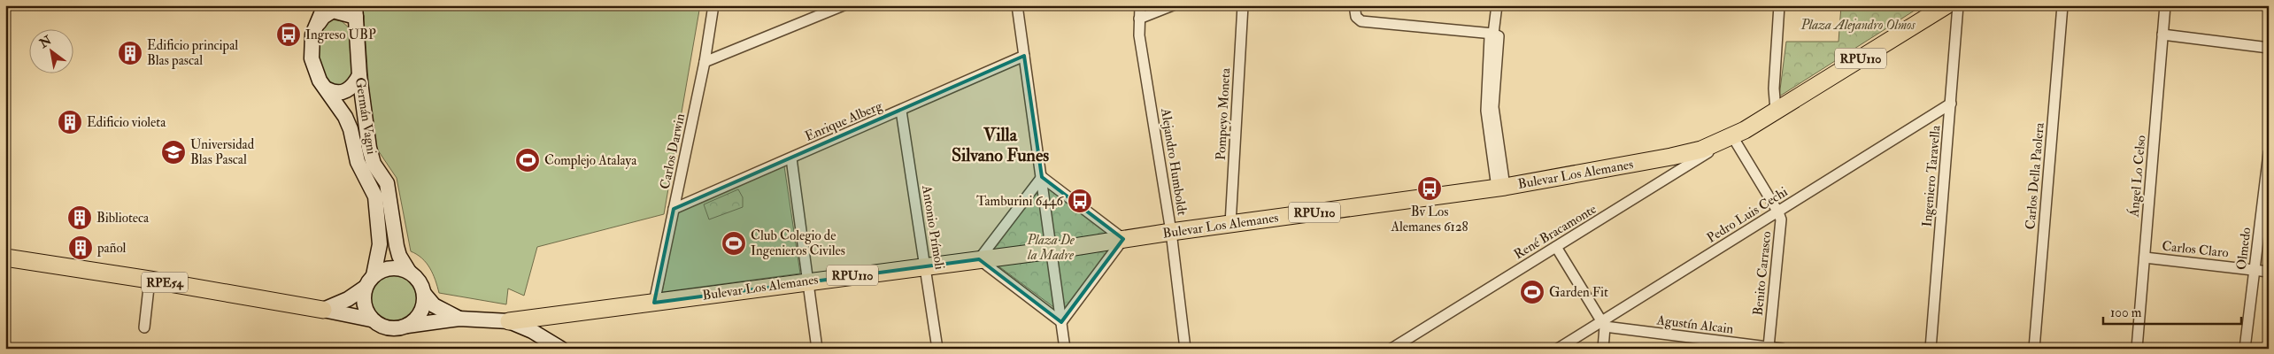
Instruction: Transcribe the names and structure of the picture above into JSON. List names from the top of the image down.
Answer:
{
  "streets": {
    "main road": [
      "RPU110",
      "Germán Vagni",
      "Bulevar Los Alemanes",
      "RPE54"
    ],
    "street": [
      "Pompeyo Moneta",
      "Enrique Alberg",
      "Carlos Darwin",
      "Alejandro Humboldt",
      "Ingeniero Taravella",
      "Carlos Della Paolera",
      "Ángel Lo Celso",
      "Pedro Luis Cechi",
      "Antonio Prímoli",
      "René Bracamonte",
      "Olmedo",
      "Carlos Claro",
      "Benito Carrasco",
      "Agustín Alcain"
    ]
  },
  "crossings": [
    ["Pompeyo Moneta", "Bulevar Los Alemanes"],
    ["Enrique Alberg", "Carlos Darwin"],
    ["Enrique Alberg", "Antonio Prímoli"],
    ["Carlos Darwin", "Bulevar Los Alemanes"],
    ["Alejandro Humboldt", "Bulevar Los Alemanes"],
    ["Bulevar Los Alemanes", "Antonio Prímoli"],
    ["Bulevar Los Alemanes", "René Bracamonte"],
    ["Bulevar Los Alemanes", "Benito Carrasco"],
    ["Ingeniero Taravella", "Pedro Luis Cechi"],
    ["Ángel Lo Celso", "Carlos Claro"],
    ["Pedro Luis Cechi", "Benito Carrasco"],
    ["Pedro Luis Cechi", "Agustín Alcain"],
    ["René Bracamonte", "Benito Carrasco"],
    ["Olmedo", "Carlos Claro"],
    ["Benito Carrasco", "Agustín Alcain"]
  ],
  "districts": ["Villa Silvano Funes"],
  "parks": ["Plaza Alejandro Olmos", "Plaza De la Madre"],
  "places": {
    "bus stop": ["Ingreso UBP", "Bv Los Alemanes 6128", "Tamburini 6446"],
    "building": [
      "Edificio principal Blas pascal",
      "Edificio violeta",
      "Biblioteca",
      "pañol"
    ],
    "school or university": ["Universidad Blas Pascal"],
    "sports": ["Complejo Atalaya", "Club Colegio de Ingenieros Civiles", "Garden Fit"]
  },
  "scale_bar": "100 m",
  "north": "top left"
}
